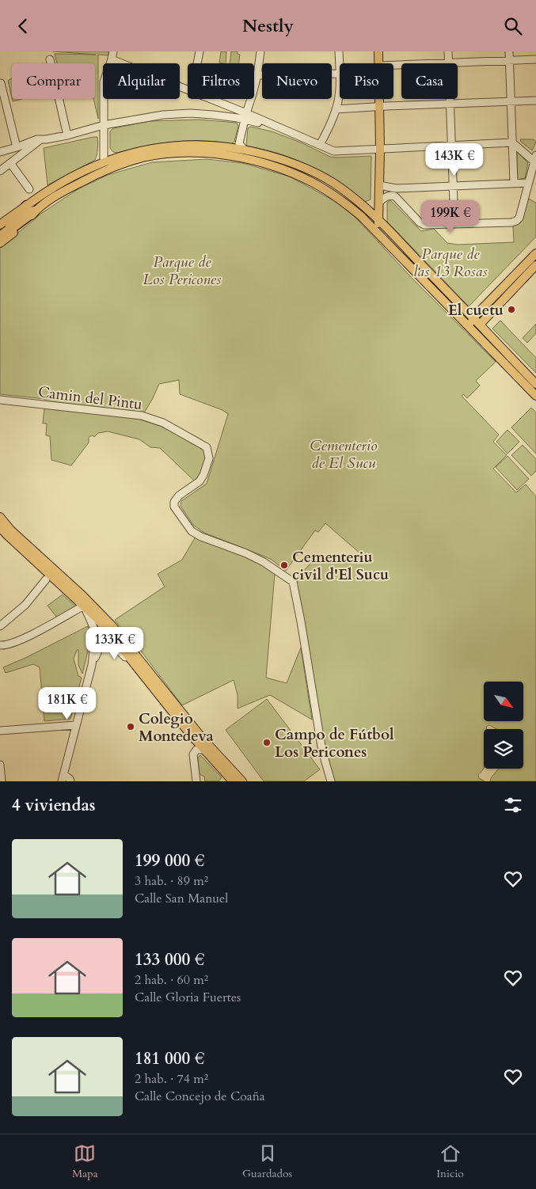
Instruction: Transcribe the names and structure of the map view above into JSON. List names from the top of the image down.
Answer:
{
  "streets": {
    "street": ["Camin del Pintu"]
  },
  "parks": ["Parque de las 13 Rosas", "Parque de Los Pericones", "Cementerio de El Sucu"],
  "places": [
    "El cuetu",
    "Cementeriu civil d'El Sucu",
    "Colegio Montedeva",
    "Campo de Fútbol Los Pericones"
  ],
  "north": "bottom right",
  "page": {
    "header": "Nestly",
    "chip": [
      "Comprar",
      "Alquilar",
      "Filtros",
      "Nuevo",
      "Piso",
      "Casa"
    ],
    "price": [
      "143K €",
      "199K €",
      "133K €",
      "181K €"
    ],
    "heading": "4 viviendas",
    "list": [
      {
        "name": "199 000 €",
        "note": "3 hab. · 89 m² · Calle San Manuel"
      },
      {
        "name": "133 000 €",
        "note": "2 hab. · 60 m² · Calle Gloria Fuertes"
      },
      {
        "name": "181 000 €",
        "note": "2 hab. · 74 m² · Calle Concejo de Coaña"
      }
    ],
    "tabs": ["Mapa", "Guardados", "Inicio"]
  }
}
